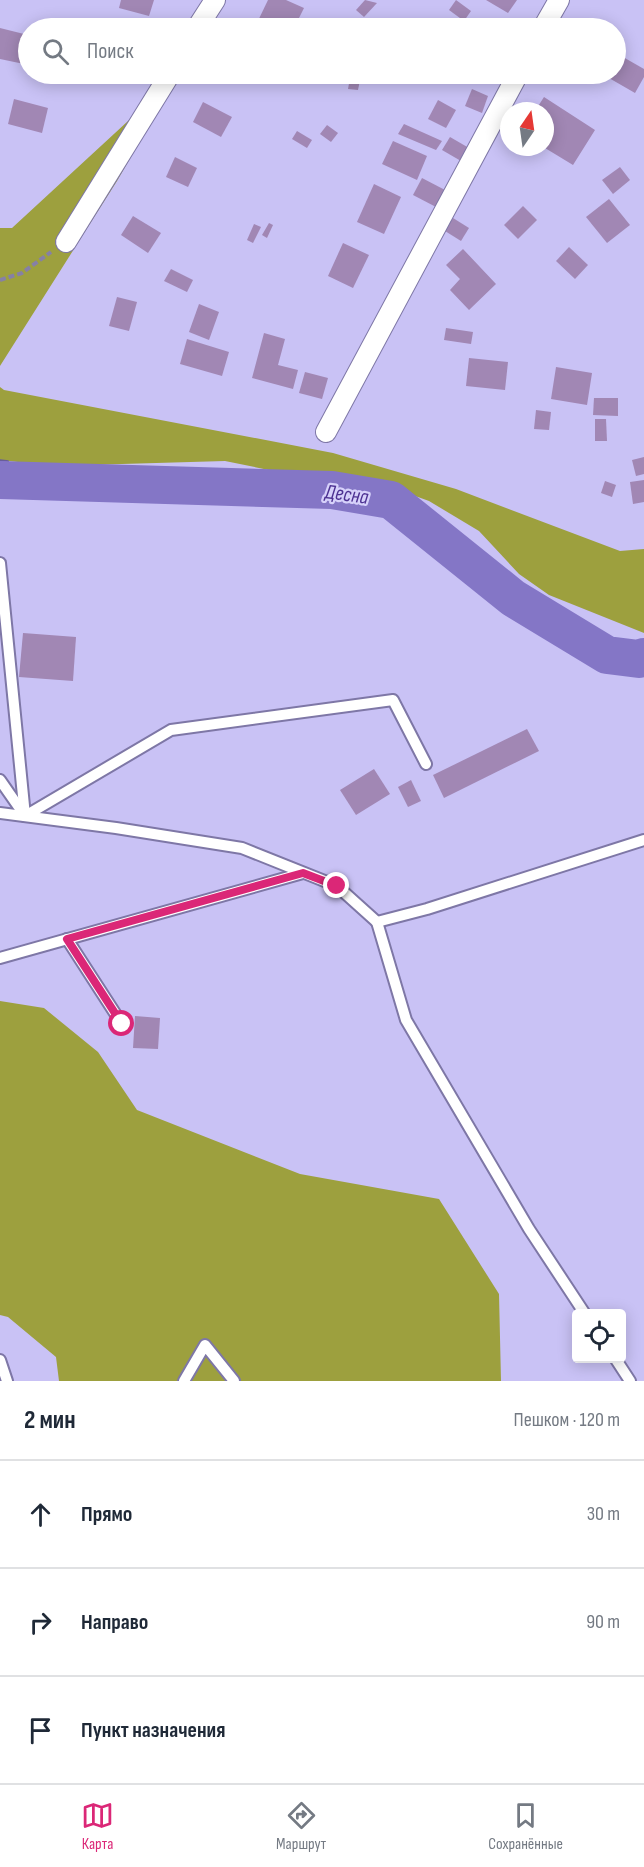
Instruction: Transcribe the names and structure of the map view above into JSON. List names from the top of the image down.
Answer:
{
  "water": ["Десна"],
  "north": "top",
  "page": {
    "search": "Поиск",
    "heading": ["2 мин", "Пешком · 120 m"],
    "list": [
      ["Прямо", "30 m"],
      ["Направо", "90 m"],
      "Пункт назначения"
    ],
    "nav": ["Карта", "Маршрут", "Сохранённые"]
  }
}
